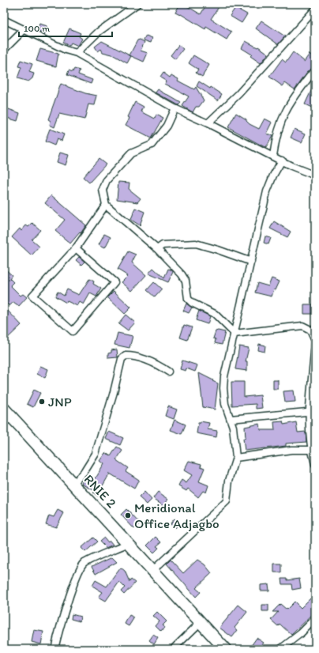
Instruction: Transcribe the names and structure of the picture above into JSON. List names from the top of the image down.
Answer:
{
  "streets": {
    "highway": ["RNIE 2"]
  },
  "places": ["JNP", "Meridional Office Adjagbo"],
  "scale_bar": "100 m"
}
